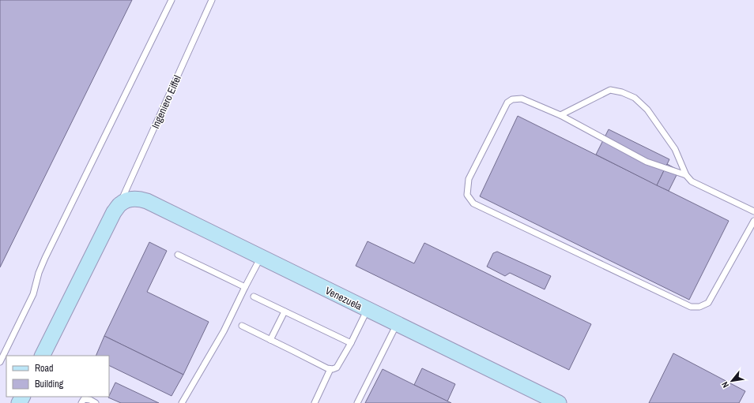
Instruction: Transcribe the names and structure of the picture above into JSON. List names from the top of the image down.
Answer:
{
  "streets": {
    "street": ["Ingeniero Eiffel", "Venezuela"]
  },
  "crossings": [
    ["Ingeniero Eiffel", "Venezuela"]
  ],
  "legend": ["Road", "Building"],
  "north": "bottom left"
}
